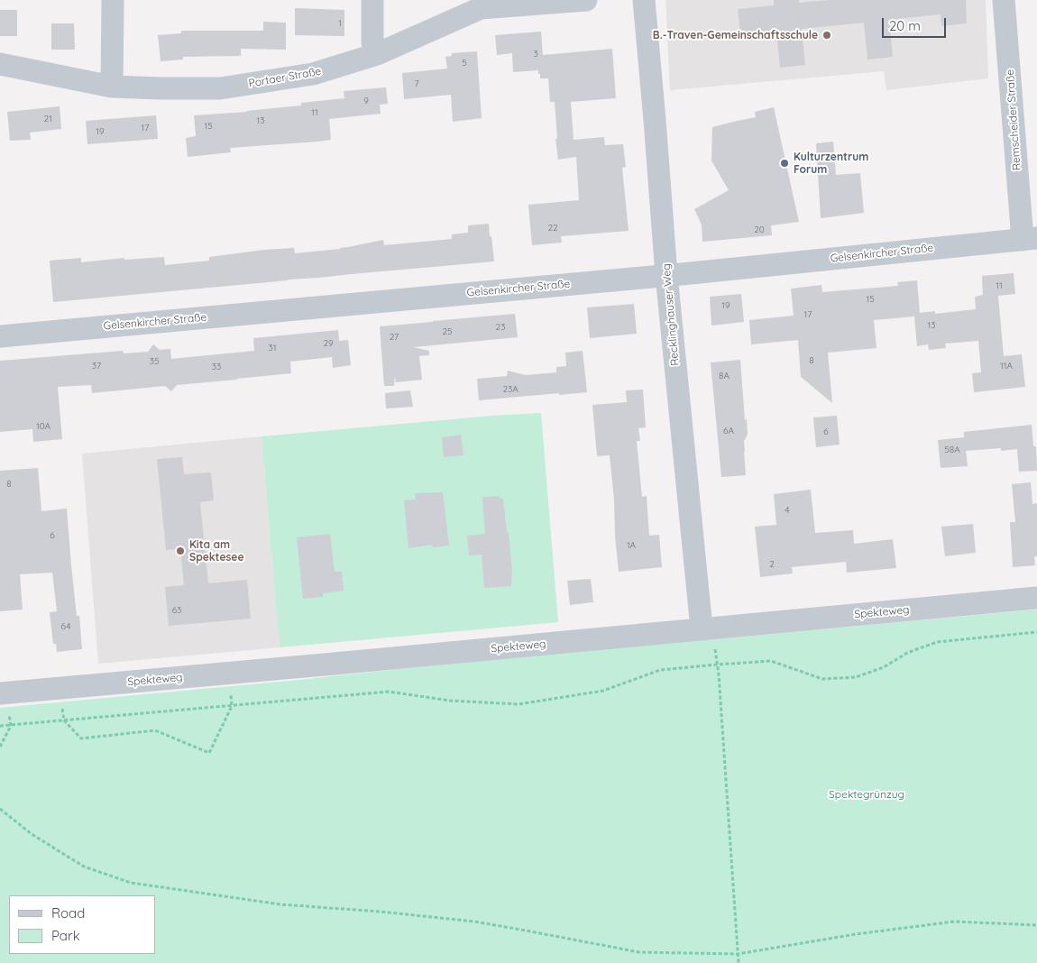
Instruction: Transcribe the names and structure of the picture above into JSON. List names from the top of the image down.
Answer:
{
  "streets": {
    "street": [
      "Portaer Straße",
      "Remscheider Straße",
      "Gelsenkircher Straße",
      "Recklinghauser Weg",
      "Spekteweg"
    ]
  },
  "crossings": [
    ["Remscheider Straße", "Gelsenkircher Straße"],
    ["Gelsenkircher Straße", "Recklinghauser Weg"],
    ["Recklinghauser Weg", "Spekteweg"]
  ],
  "parks": ["Spektegrünzug"],
  "places": ["B.-Traven-Gemeinschaftsschule", "Kulturzentrum Forum", "Kita am Spektesee"],
  "house_numbers": [
    "1",
    "3",
    "5",
    "7",
    "9",
    "11",
    "21",
    "13",
    "15",
    "17",
    "19",
    "22",
    "20",
    "11",
    "15",
    "19",
    "17",
    "13",
    "23",
    "25",
    "27",
    "29",
    "31",
    "8",
    "35",
    "37",
    "11A",
    "33",
    "8A",
    "23A",
    "10A",
    "6A",
    "6",
    "58A",
    "8",
    "4",
    "6",
    "1A",
    "2",
    "63",
    "64"
  ],
  "legend": ["Road", "Park"],
  "scale_bar": "20 m"
}
